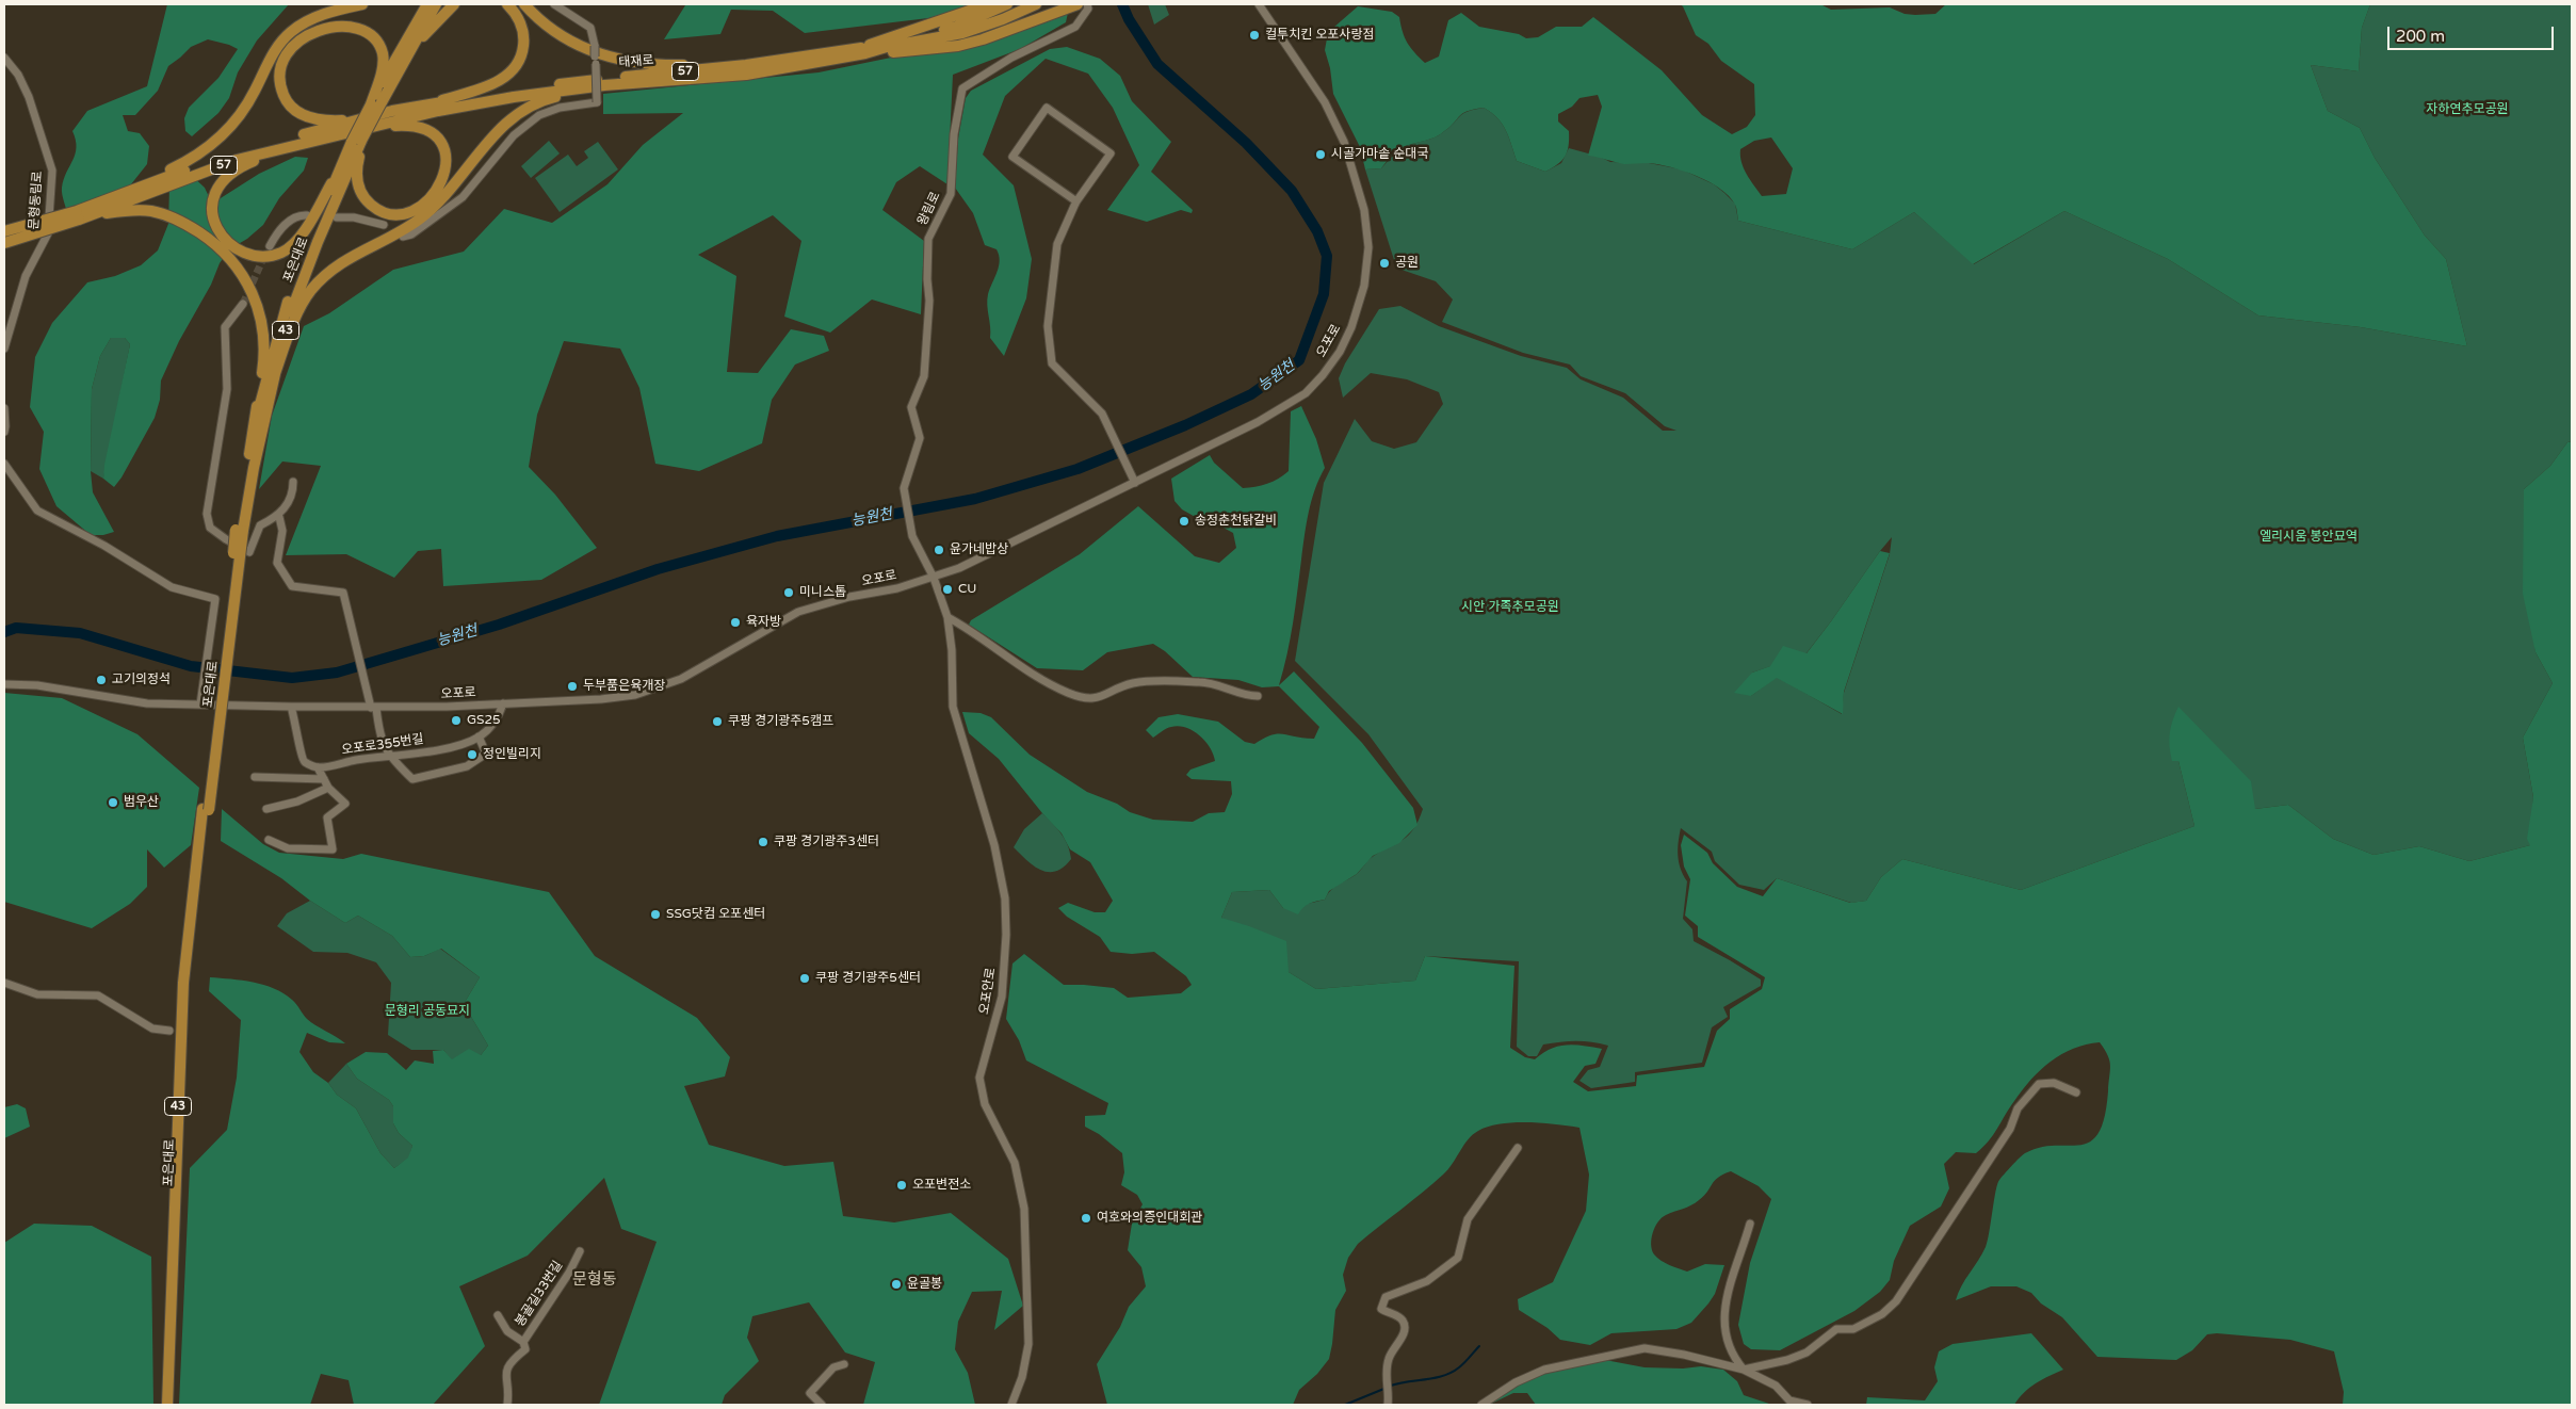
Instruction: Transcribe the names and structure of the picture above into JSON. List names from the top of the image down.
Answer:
{
  "streets": {
    "highway": [
      "태재로",
      "57",
      "포은대로",
      "43"
    ],
    "street": [
      "문형동림로",
      "왕림로",
      "오포로",
      "오포로355번길",
      "오포안로",
      "봉골길33번길"
    ]
  },
  "crossings": [
    ["태재로", "57"],
    ["왕림로", "오포로"],
    ["왕림로", "오포안로"],
    ["포은대로", "43"],
    ["오포로", "오포로355번길"],
    ["오포로", "오포안로"]
  ],
  "districts": ["문형동"],
  "water": ["능원천"],
  "parks": [
    "자하연추모공원",
    "엘리시움 봉안묘역",
    "시안 가족추모공원",
    "문형리 공동묘지"
  ],
  "places": [
    "컬투치킨 오포사랑점",
    "시골가마솥 순대국",
    "공원",
    "송정춘천닭갈비",
    "윤가네밥상",
    "CU",
    "미니스톱",
    "육자방",
    "고기의정석",
    "두부품은육개장",
    "GS25",
    "쿠팡 경기광주5캠프",
    "정인빌리지",
    "범우산",
    "쿠팡 경기광주3센터",
    "SSG닷컴 오포센터",
    "쿠팡 경기광주5센터",
    "오포변전소",
    "여호와의증인대회관",
    "윤골봉"
  ],
  "scale_bar": "200 m"
}
